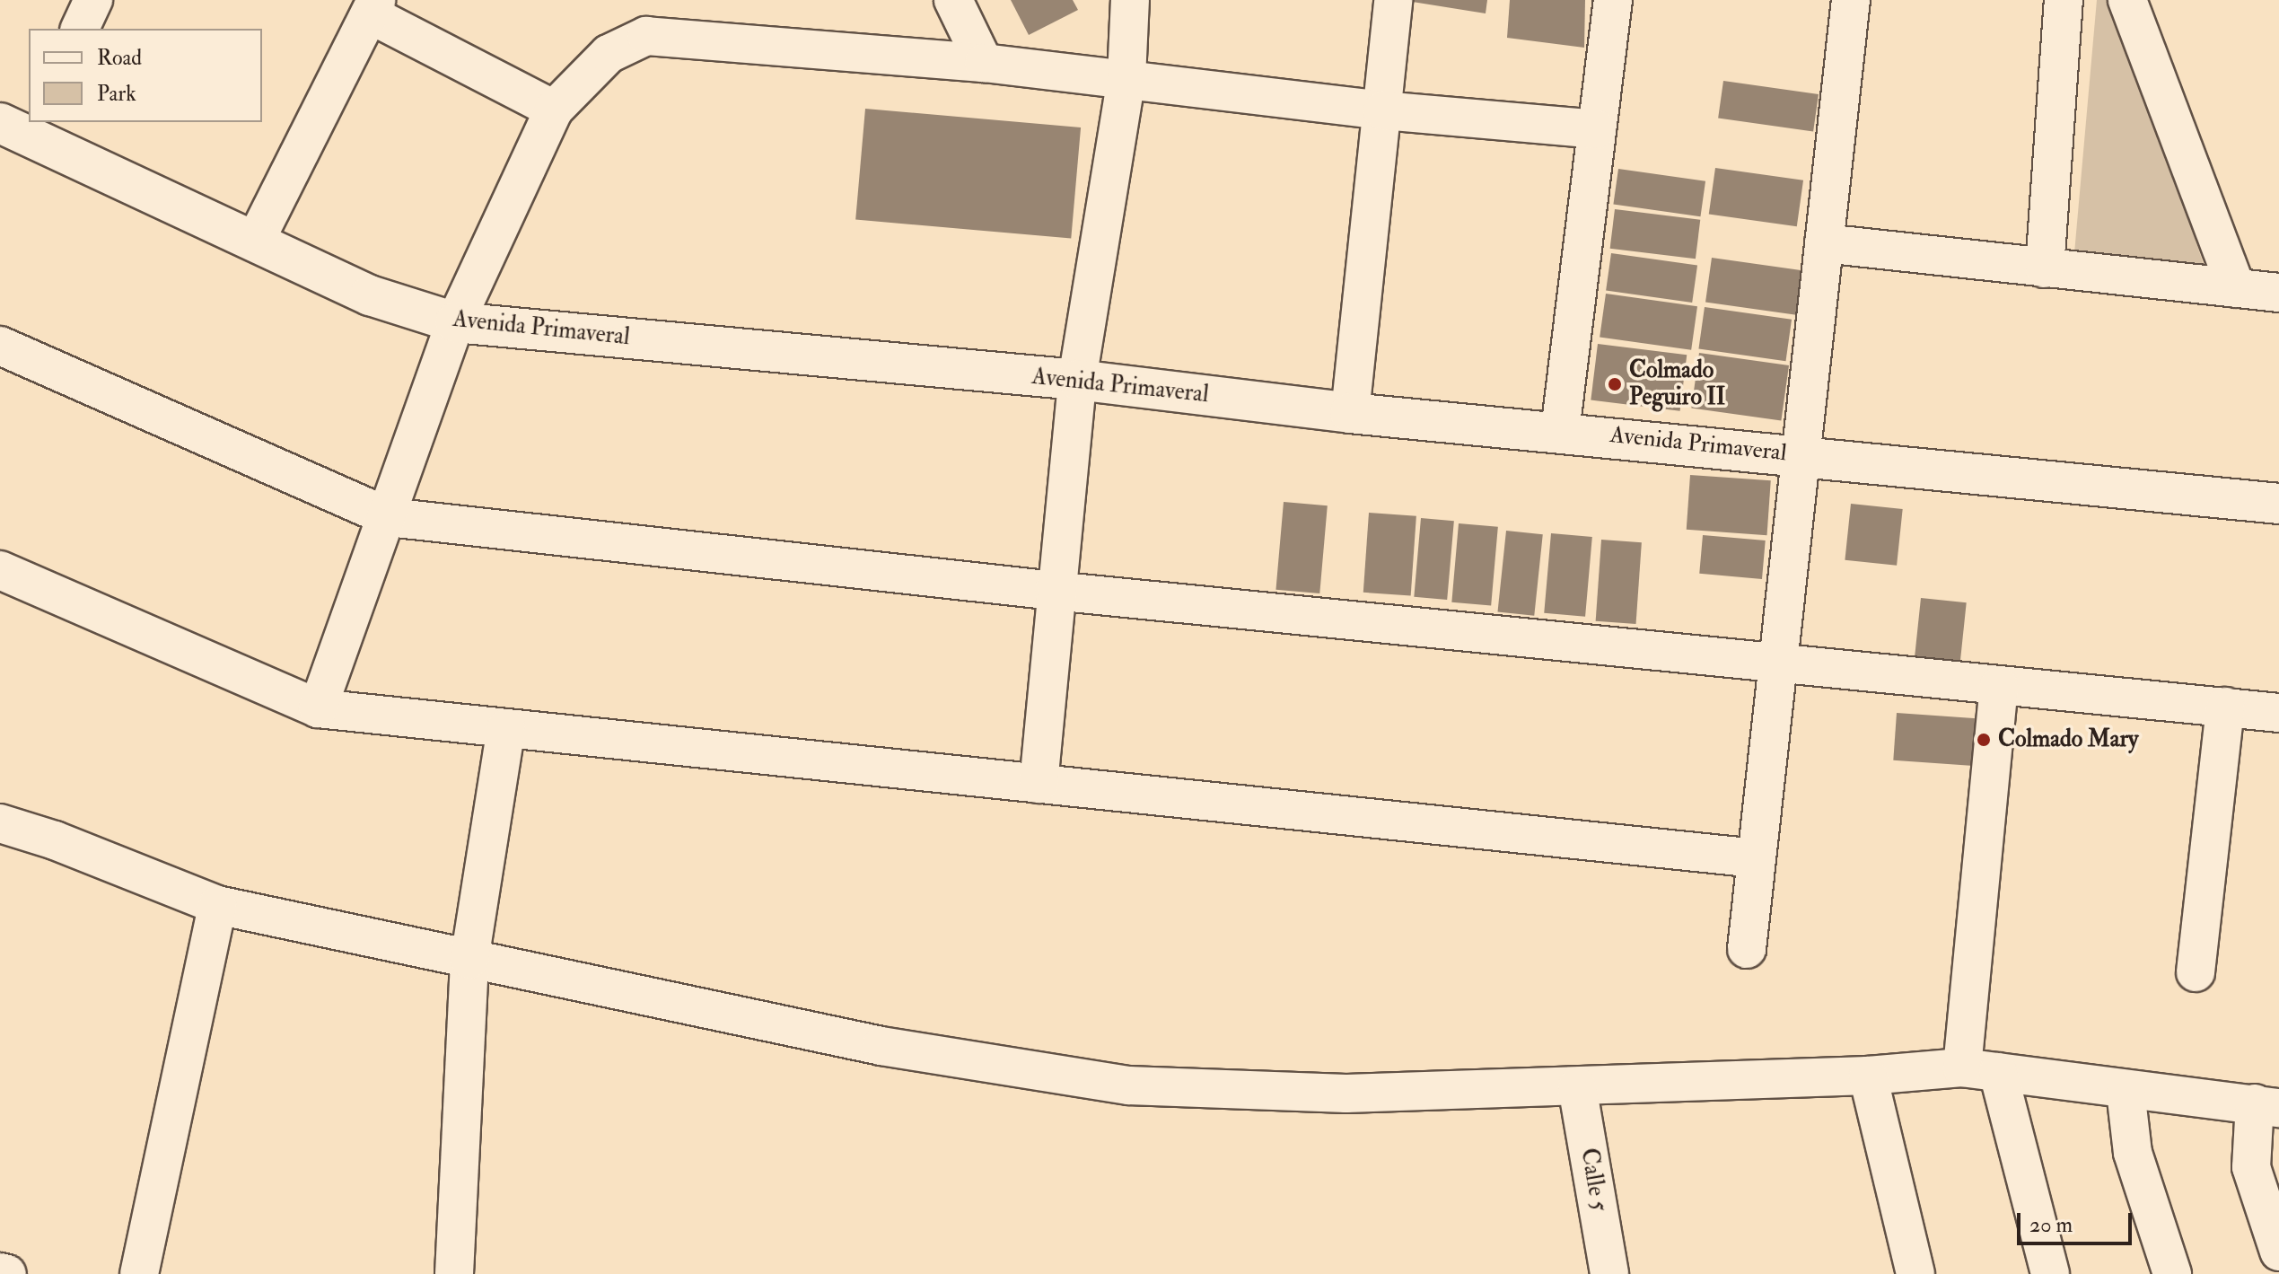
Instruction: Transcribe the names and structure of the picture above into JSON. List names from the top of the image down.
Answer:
{
  "streets": {
    "street": ["Avenida Primaveral", "Calle 5"]
  },
  "places": ["Colmado Peguiro II", "Colmado Mary"],
  "legend": ["Road", "Park"],
  "scale_bar": "20 m"
}
